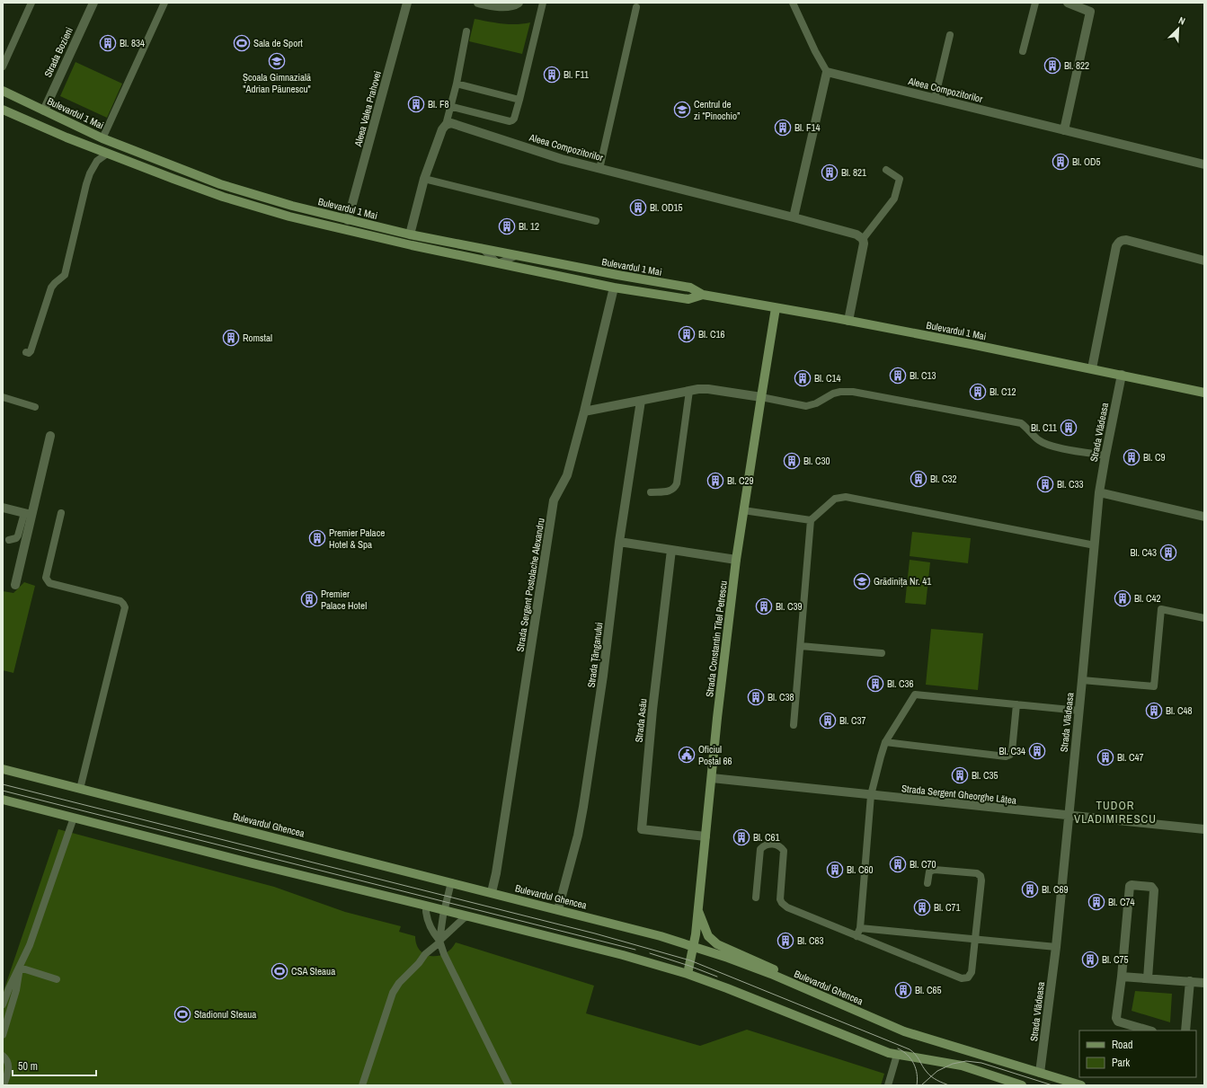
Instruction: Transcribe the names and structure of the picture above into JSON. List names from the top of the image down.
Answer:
{
  "streets": {
    "main road": ["Bulevardul 1 Mai", "Strada Constantin Titel Petrescu", "Bulevardul Ghencea"],
    "street": [
      "Strada Bozieni",
      "Aleea Compozitorilor",
      "Aleea Valea Prahovei",
      "Strada Vlădeasa",
      "Strada Sergent Postolache Alexandru",
      "Strada Țânganului",
      "Strada Asău",
      "Strada Sergent Gheorghe Lățea"
    ]
  },
  "crossings": [
    ["Strada Bozieni", "Bulevardul 1 Mai"],
    ["Aleea Valea Prahovei", "Bulevardul 1 Mai"],
    ["Bulevardul 1 Mai", "Strada Vlădeasa"],
    ["Bulevardul 1 Mai", "Strada Sergent Postolache Alexandru"],
    ["Bulevardul 1 Mai", "Strada Constantin Titel Petrescu"],
    ["Strada Vlădeasa", "Strada Sergent Gheorghe Lățea"],
    ["Strada Vlădeasa", "Bulevardul Ghencea"],
    ["Strada Sergent Postolache Alexandru", "Bulevardul Ghencea"],
    ["Strada Constantin Titel Petrescu", "Strada Asău"],
    ["Strada Constantin Titel Petrescu", "Strada Sergent Gheorghe Lățea"],
    ["Strada Constantin Titel Petrescu", "Bulevardul Ghencea"],
    ["Strada Țânganului", "Bulevardul Ghencea"]
  ],
  "districts": ["TUDOR VLADIMIRESCU"],
  "places": {
    "building": [
      "Bl. 834",
      "Bl. 822",
      "Bl. F11",
      "Bl. F8",
      "Bl. F14",
      "Bl. OD5",
      "Bl. 821",
      "Bl. OD15",
      "Bl. 12",
      "Bl. C16",
      "Romstal",
      "Bl. C13",
      "Bl. C14",
      "Bl. C12",
      "Bl. C11",
      "Bl. C9",
      "Bl. C30",
      "Bl. C32",
      "Bl. C29",
      "Bl. C33",
      "Premier Palace Hotel & Spa",
      "Bl. C43",
      "Bl. C42",
      "Premier Palace Hotel",
      "Bl. C39",
      "Bl. C36",
      "Bl. C38",
      "Bl. C48",
      "Bl. C37",
      "Bl. C34",
      "Bl. C47",
      "Bl. C35",
      "Bl. C61",
      "Bl. C70",
      "Bl. C60",
      "Bl. C69",
      "Bl. C74",
      "Bl. C71",
      "Bl. C63",
      "Bl. C75",
      "Bl. C65"
    ],
    "sports": ["Sala de Sport", "CSA Steaua", "Stadionul Steaua"],
    "school or university": ["Școala Gimnazială \"Adrian Păunescu\"", "Centrul de zi “Pinochio”", "Grădinița Nr. 41"],
    "public building": ["Oficiul Poștal 66"]
  },
  "legend": ["Road", "Park"],
  "scale_bar": "50 m",
  "north": "top right"
}
